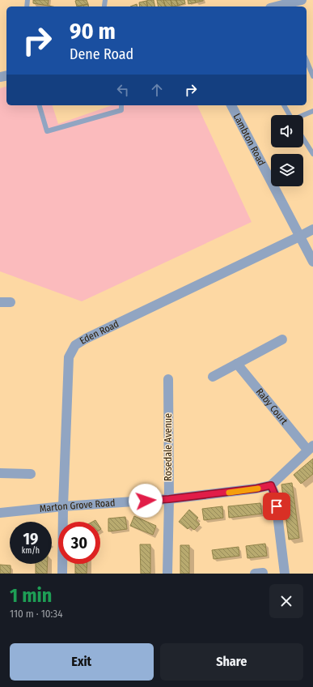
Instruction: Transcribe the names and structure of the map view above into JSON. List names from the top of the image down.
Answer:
{
  "streets": {
    "street": [
      "Lambton Road",
      "Eden Road",
      "Raby Court",
      "Rosedale Avenue",
      "Marton Grove Road"
    ]
  },
  "crossings": [
    ["Lambton Road", "Eden Road"],
    ["Eden Road", "Marton Grove Road"],
    ["Rosedale Avenue", "Marton Grove Road"]
  ],
  "page": {
    "turn": ["90 m", "Dene Road"],
    "speed": "19 km/h",
    "limit": "30",
    "heading": ["1 min", "110 m · 10:34"],
    "buttons": ["Exit", "Share"]
  }
}
